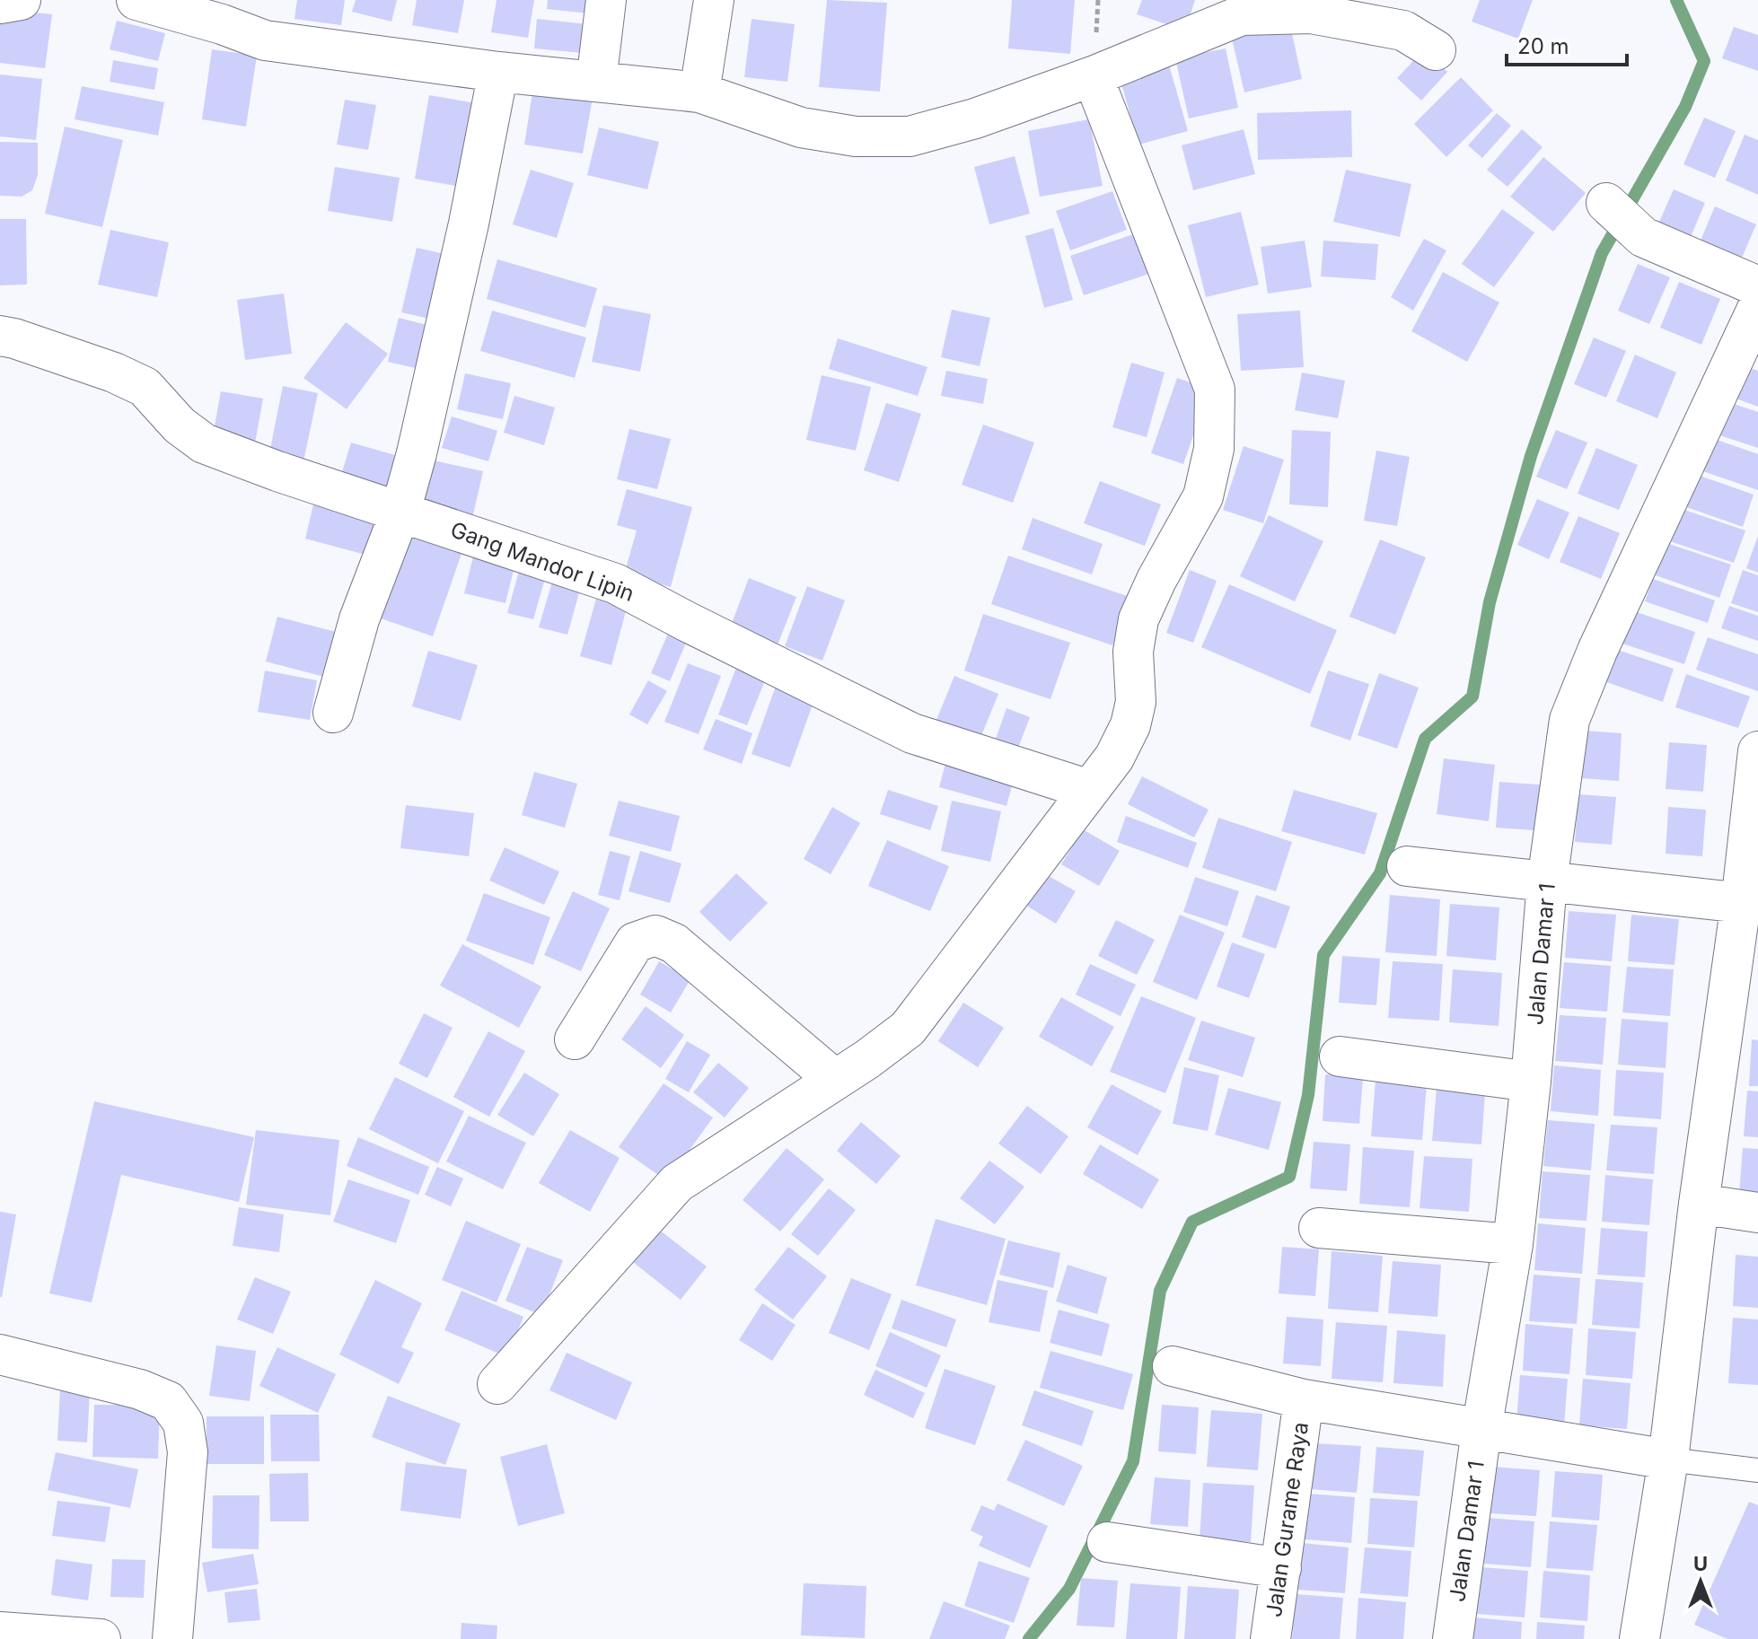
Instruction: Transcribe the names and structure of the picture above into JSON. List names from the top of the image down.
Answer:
{
  "streets": {
    "street": ["Gang Mandor Lipin", "Jalan Damar 1", "Jalan Gurame Raya"]
  },
  "scale_bar": "20 m",
  "north": "top"
}
